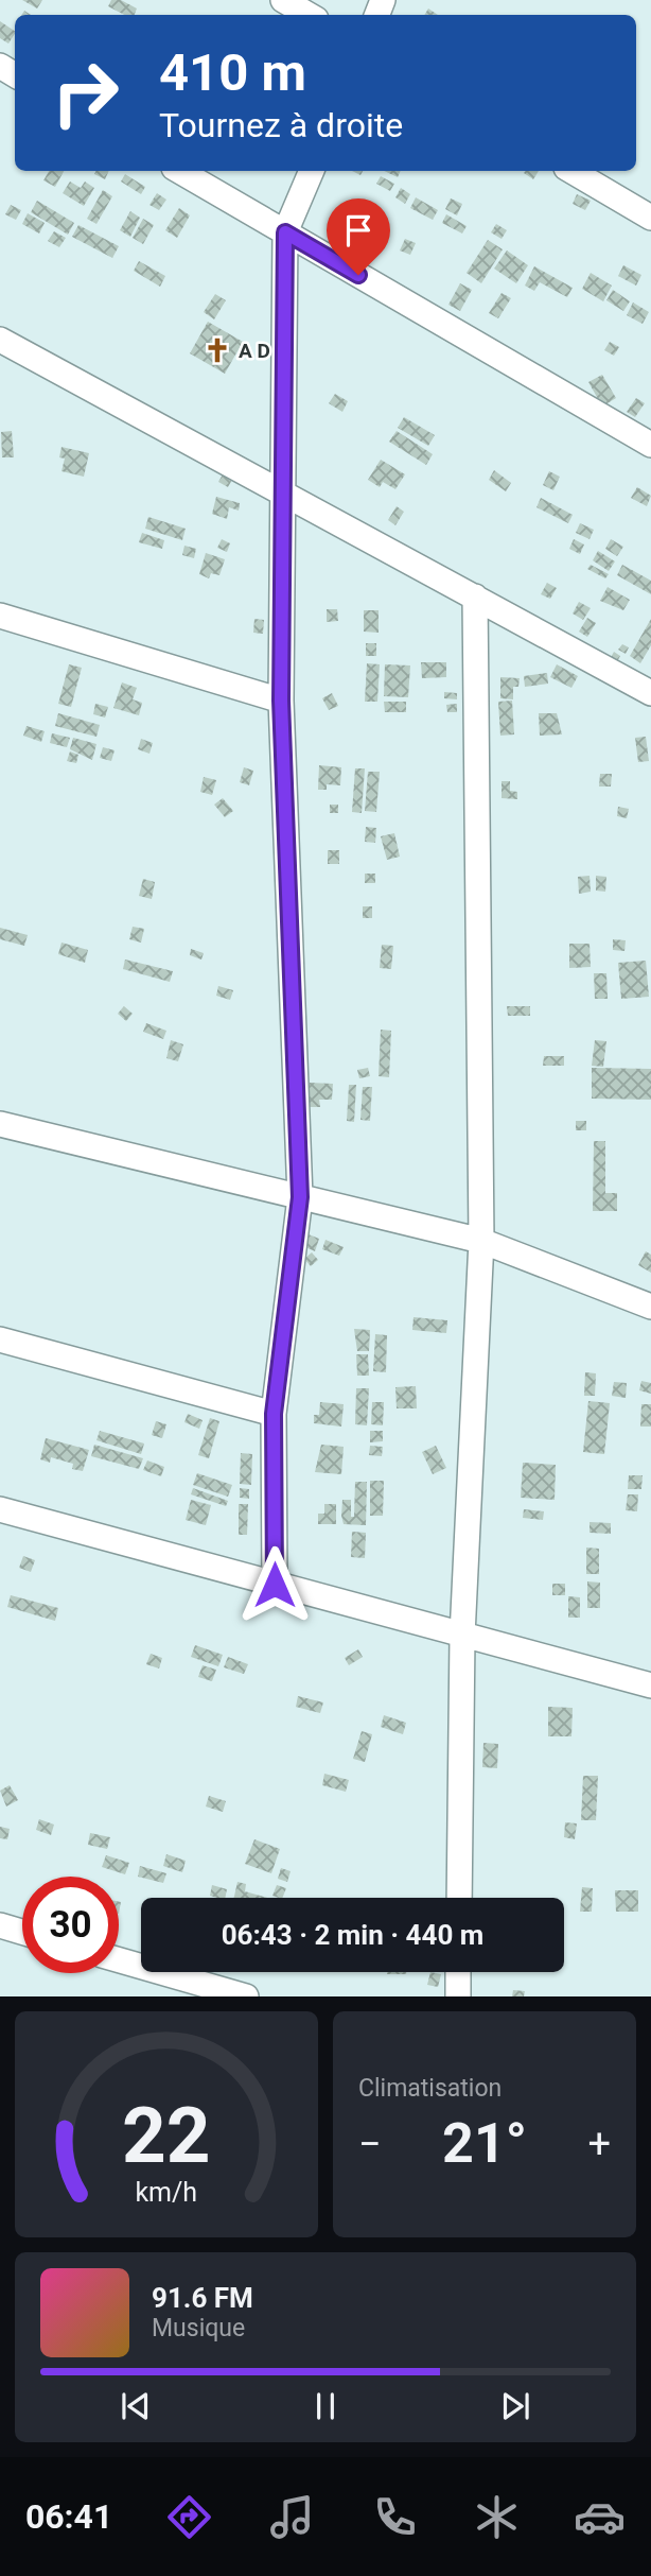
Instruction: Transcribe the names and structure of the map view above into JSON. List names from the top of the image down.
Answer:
{
  "places": {
    "church": ["A D"]
  },
  "page": {
    "turn": ["410 m", "Tournez à droite"],
    "limit": "30",
    "trip": "06:43 · 2 min · 440 m",
    "tile": "Climatisation",
    "heat": ["−", "21°", "+"],
    "song": ["91.6 FM", "Musique"],
    "tabs": "06:41",
    "gauge": ["22", "km/h"]
  }
}
